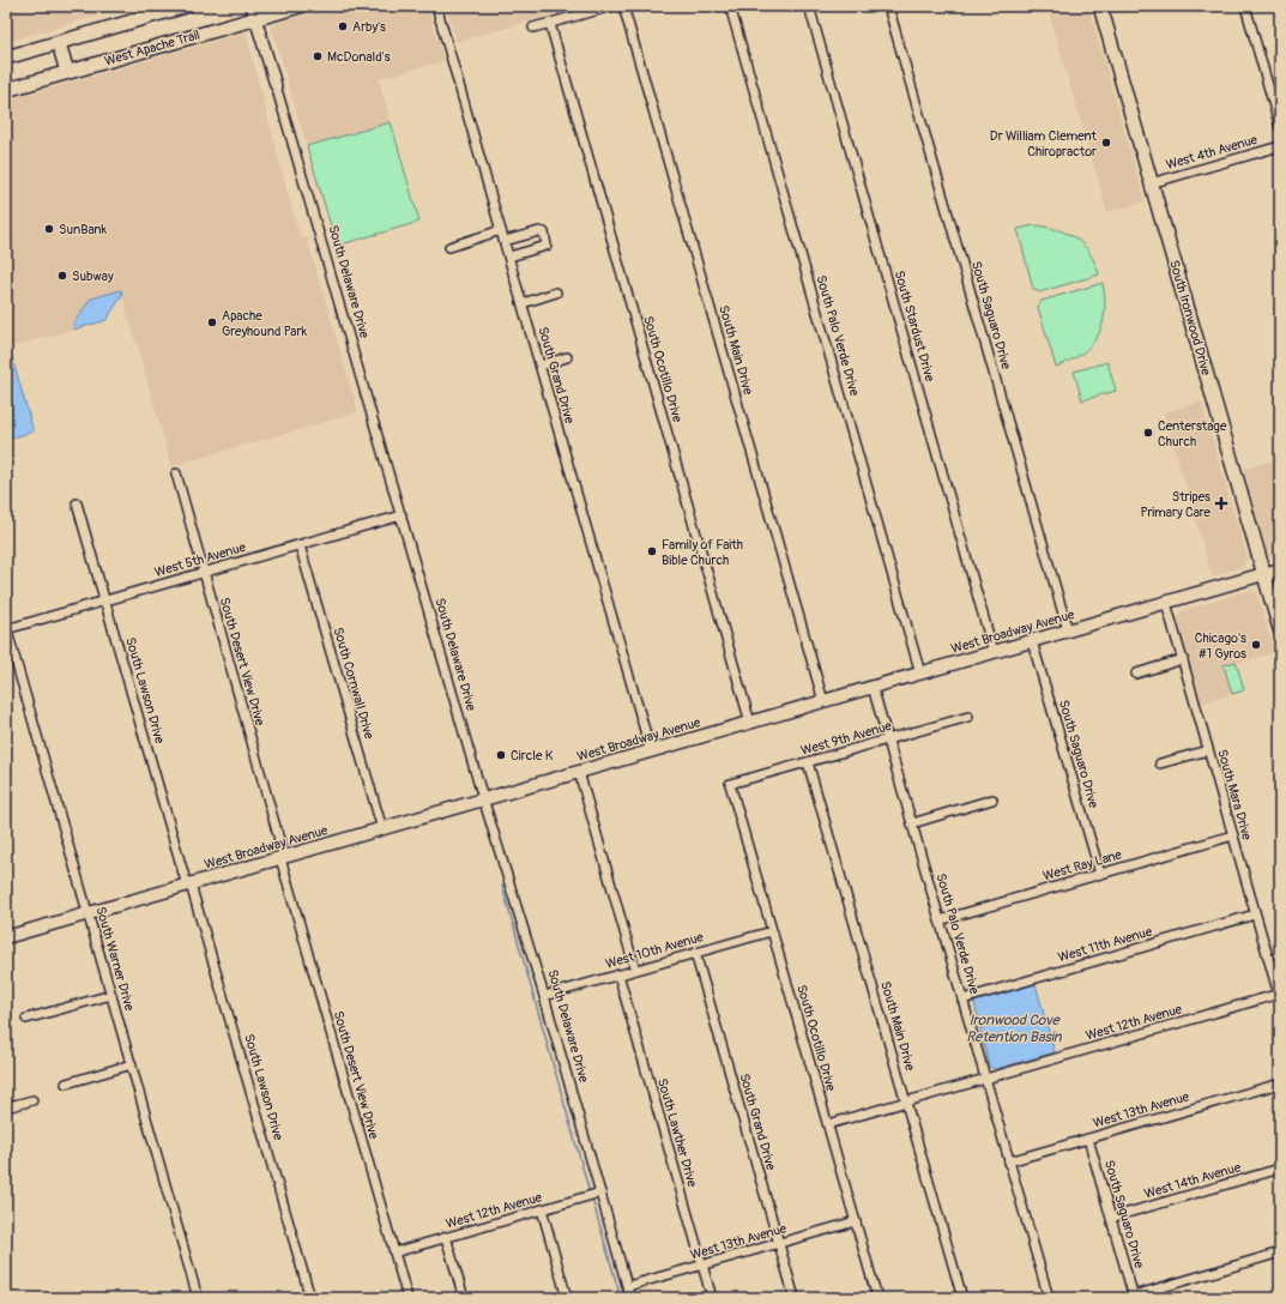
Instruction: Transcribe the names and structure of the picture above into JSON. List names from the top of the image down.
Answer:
{
  "streets": {
    "main road": ["West Apache Trail", "South Ironwood Drive", "West Broadway Avenue"],
    "street": [
      "West 4th Avenue",
      "South Delaware Drive",
      "South Saguaro Drive",
      "South Stardust Drive",
      "South Palo Verde Drive",
      "South Main Drive",
      "South Ocotillo Drive",
      "South Grand Drive",
      "West 5th Avenue",
      "South Desert View Drive",
      "South Cornwall Drive",
      "South Lawson Drive",
      "West 9th Avenue",
      "South Mara Drive",
      "West Ray Lane",
      "West 11th Avenue",
      "West 10th Avenue",
      "South Warner Drive",
      "West 12th Avenue",
      "West 13th Avenue",
      "South Lawther Drive",
      "West 14th Avenue"
    ]
  },
  "crossings": [
    ["West Apache Trail", "South Delaware Drive"],
    ["West 4th Avenue", "South Ironwood Drive"],
    ["South Delaware Drive", "West 5th Avenue"],
    ["South Delaware Drive", "West Broadway Avenue"],
    ["South Delaware Drive", "West 10th Avenue"],
    ["South Delaware Drive", "West 12th Avenue"],
    ["South Delaware Drive", "West 13th Avenue"],
    ["South Saguaro Drive", "West Broadway Avenue"],
    ["South Saguaro Drive", "West Ray Lane"],
    ["South Saguaro Drive", "West 13th Avenue"],
    ["South Saguaro Drive", "West 14th Avenue"],
    ["South Ironwood Drive", "West Broadway Avenue"],
    ["South Stardust Drive", "West Broadway Avenue"],
    ["South Palo Verde Drive", "West Broadway Avenue"],
    ["South Palo Verde Drive", "West 9th Avenue"],
    ["South Palo Verde Drive", "West Ray Lane"],
    ["South Palo Verde Drive", "West 11th Avenue"],
    ["South Palo Verde Drive", "West 12th Avenue"],
    ["South Palo Verde Drive", "West 13th Avenue"],
    ["South Main Drive", "West Broadway Avenue"],
    ["South Main Drive", "West 9th Avenue"],
    ["South Main Drive", "West 12th Avenue"],
    ["South Ocotillo Drive", "West Broadway Avenue"],
    ["South Ocotillo Drive", "West 9th Avenue"],
    ["South Ocotillo Drive", "West 10th Avenue"],
    ["South Ocotillo Drive", "West 12th Avenue"],
    ["South Ocotillo Drive", "West 13th Avenue"],
    ["South Grand Drive", "West Broadway Avenue"],
    ["South Grand Drive", "West 10th Avenue"],
    ["South Grand Drive", "West 13th Avenue"],
    ["West 5th Avenue", "South Desert View Drive"],
    ["West 5th Avenue", "South Cornwall Drive"],
    ["West 5th Avenue", "South Lawson Drive"],
    ["West 5th Avenue", "South Warner Drive"],
    ["West Broadway Avenue", "South Desert View Drive"],
    ["West Broadway Avenue", "South Cornwall Drive"],
    ["West Broadway Avenue", "South Lawson Drive"],
    ["West Broadway Avenue", "South Mara Drive"],
    ["West Broadway Avenue", "South Warner Drive"],
    ["South Desert View Drive", "West 12th Avenue"],
    ["South Mara Drive", "West Ray Lane"],
    ["South Mara Drive", "West 11th Avenue"],
    ["South Mara Drive", "West 12th Avenue"],
    ["West 10th Avenue", "South Lawther Drive"],
    ["West 13th Avenue", "South Lawther Drive"]
  ],
  "water": ["Ironwood Cove Retention Basin"],
  "places": {
    "other": [
      "Arby's",
      "McDonald's",
      "Dr William Clement Chiropractor",
      "SunBank",
      "Subway",
      "Apache Greyhound Park",
      "Centerstage Church",
      "Family of Faith Bible Church",
      "Chicago's #1 Gyros",
      "Circle K"
    ],
    "health": ["Stripes Primary Care"]
  }
}
